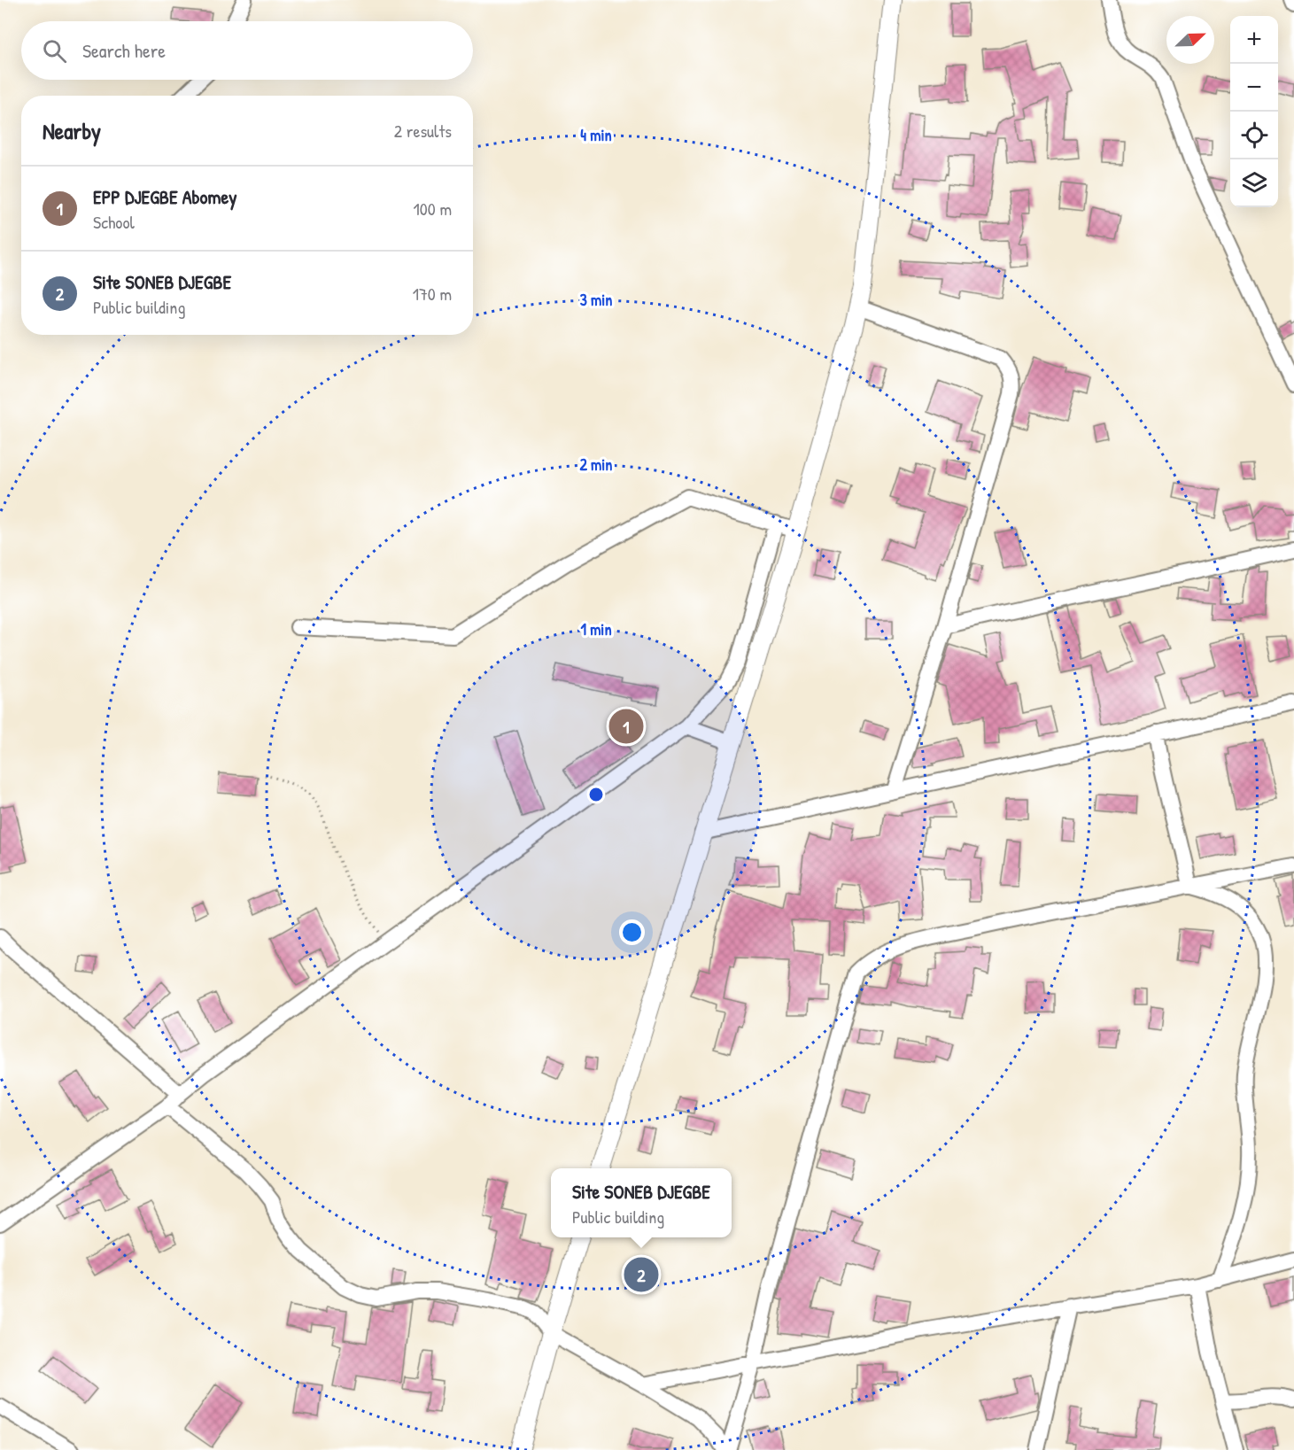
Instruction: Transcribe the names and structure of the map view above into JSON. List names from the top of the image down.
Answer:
{
  "north": "top right",
  "page": {
    "map_buttons": ["+", "−"],
    "search": "Search here",
    "heading": ["Nearby", "2 results"],
    "list": [
      {
        "mark": "1",
        "name": "EPP DJEGBE Abomey",
        "note": "School",
        "value": "100 m"
      },
      {
        "mark": "2",
        "name": "Site SONEB DJEGBE",
        "note": "Public building",
        "value": "170 m"
      }
    ],
    "pins": ["1", "2"],
    "popup": ["Site SONEB DJEGBE", "Public building"]
  },
  "rings": [
    "4 min",
    "3 min",
    "2 min",
    "1 min"
  ]
}
